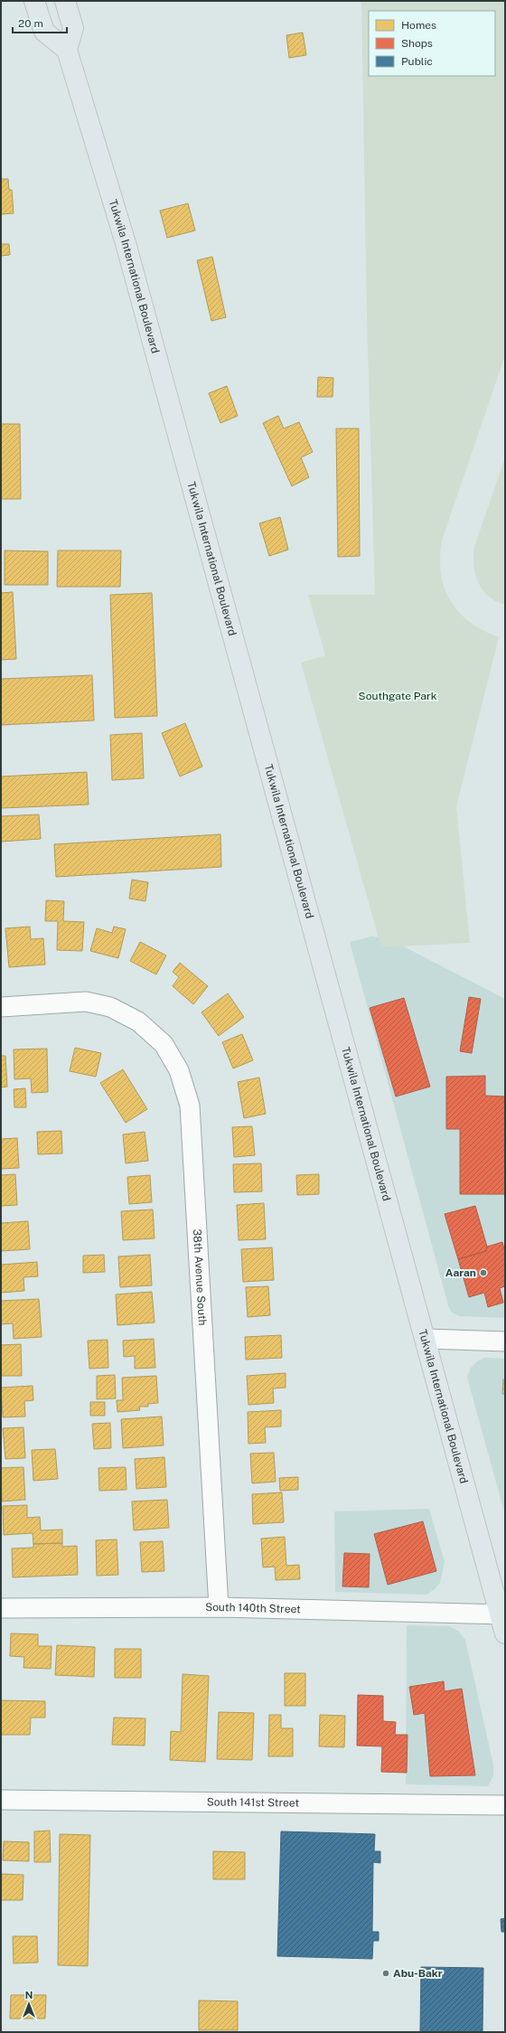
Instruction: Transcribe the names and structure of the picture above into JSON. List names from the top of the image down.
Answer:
{
  "streets": {
    "main road": ["Tukwila International Boulevard"],
    "street": ["38th Avenue South", "South 140th Street", "South 141st Street"]
  },
  "crossings": [
    ["Tukwila International Boulevard", "South 140th Street"],
    ["38th Avenue South", "South 140th Street"]
  ],
  "parks": ["Southgate Park"],
  "places": ["Aaran", "Abu-Bakr"],
  "legend": ["Homes", "Shops", "Public"],
  "scale_bar": "20 m",
  "north": "top"
}
